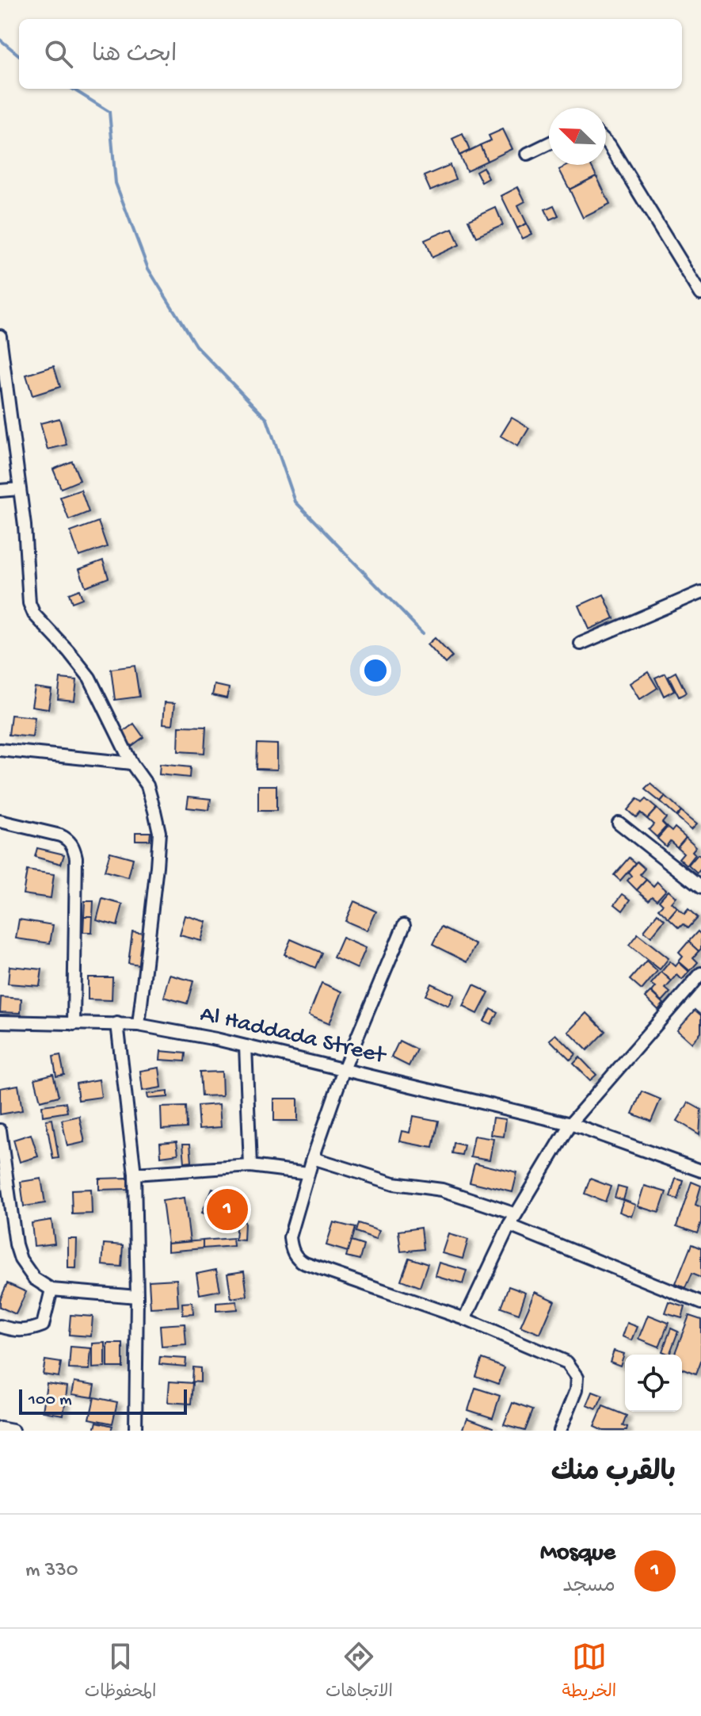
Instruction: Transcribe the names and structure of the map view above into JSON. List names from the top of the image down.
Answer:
{
  "streets": {
    "street": ["Al Haddada Street"]
  },
  "scale_bar": "100 m",
  "north": "top left",
  "page": {
    "search": "ابحث هنا",
    "pins": "1",
    "scale": "100 m",
    "heading": "بالقرب منك",
    "list": [
      {
        "mark": "1",
        "name": "Mosque",
        "note": "مسجد",
        "value": "330 m"
      }
    ],
    "nav": ["الخريطة", "الاتجاهات", "المحفوظات"]
  }
}
